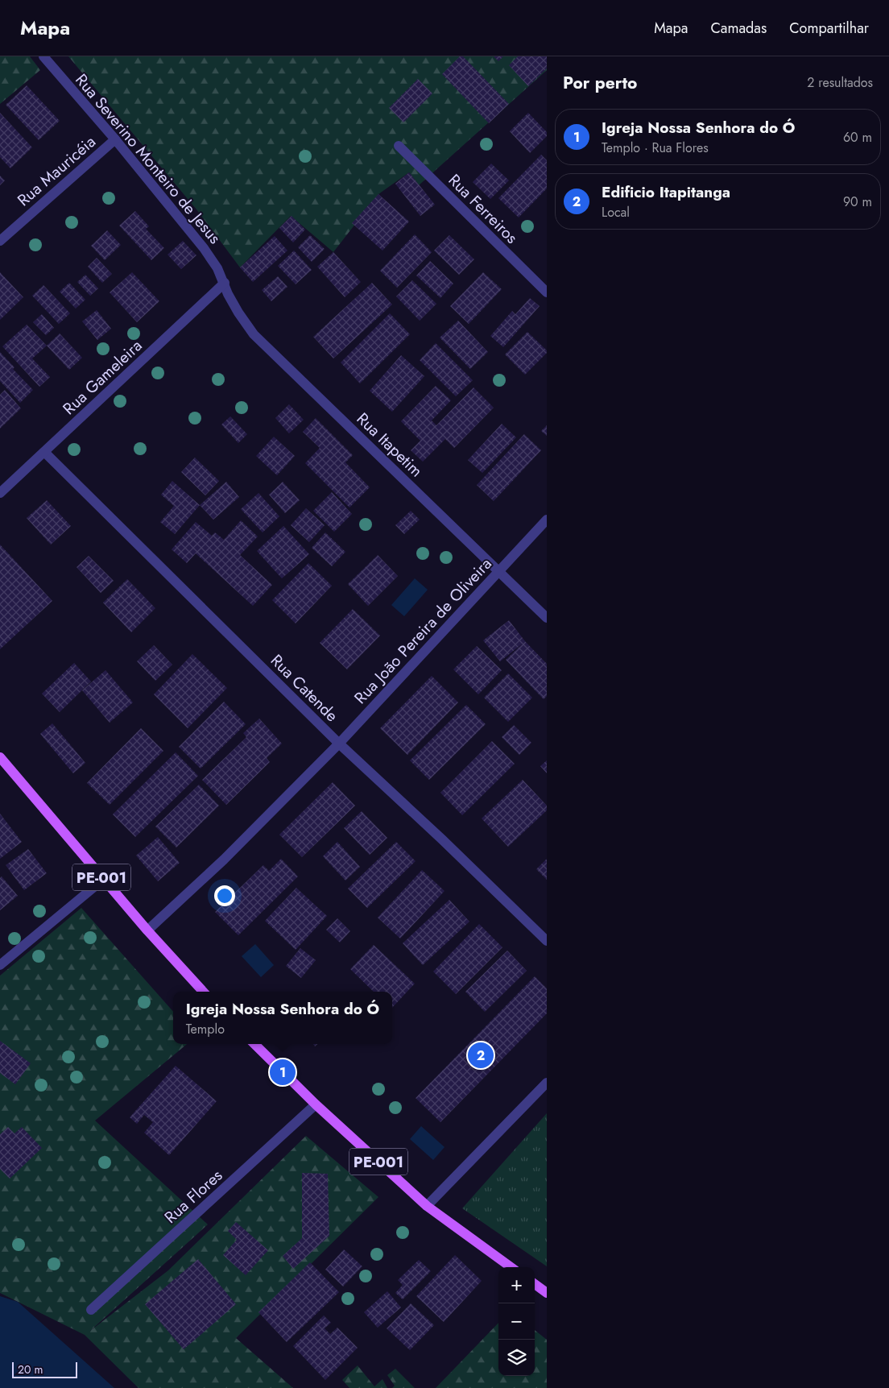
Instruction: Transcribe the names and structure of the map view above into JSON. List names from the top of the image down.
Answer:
{
  "streets": {
    "main road": ["PE-001"],
    "street": [
      "Rua Severino Monteiro de Jesus",
      "Rua Mauricéia",
      "Rua Ferreiros",
      "Rua Gameleira",
      "Rua Itapetim",
      "Rua João Pereira de Oliveira",
      "Rua Catende",
      "Rua Flores"
    ]
  },
  "crossings": [
    ["Rua Severino Monteiro de Jesus", "Rua Mauricéia"],
    ["Rua Severino Monteiro de Jesus", "Rua Gameleira"],
    ["Rua Severino Monteiro de Jesus", "Rua Itapetim"],
    ["Rua Gameleira", "Rua Itapetim"],
    ["Rua Gameleira", "Rua Catende"],
    ["Rua Itapetim", "Rua João Pereira de Oliveira"],
    ["Rua João Pereira de Oliveira", "Rua Catende"],
    ["Rua João Pereira de Oliveira", "PE-001"],
    ["PE-001", "Rua Flores"]
  ],
  "scale_bar": "20 m",
  "page": {
    "header": "Mapa",
    "nav": ["Mapa", "Camadas", "Compartilhar"],
    "heading": ["Por perto", "2 resultados"],
    "list": [
      {
        "mark": "1",
        "name": "Igreja Nossa Senhora do Ó",
        "note": "Templo · Rua Flores",
        "value": "60 m"
      },
      {
        "mark": "2",
        "name": "Edificio Itapitanga",
        "note": "Local",
        "value": "90 m"
      }
    ],
    "popup": ["Igreja Nossa Senhora do Ó", "Templo"],
    "pins": ["2", "1"],
    "map_buttons": ["+", "−"],
    "scale": "20 m"
  }
}
